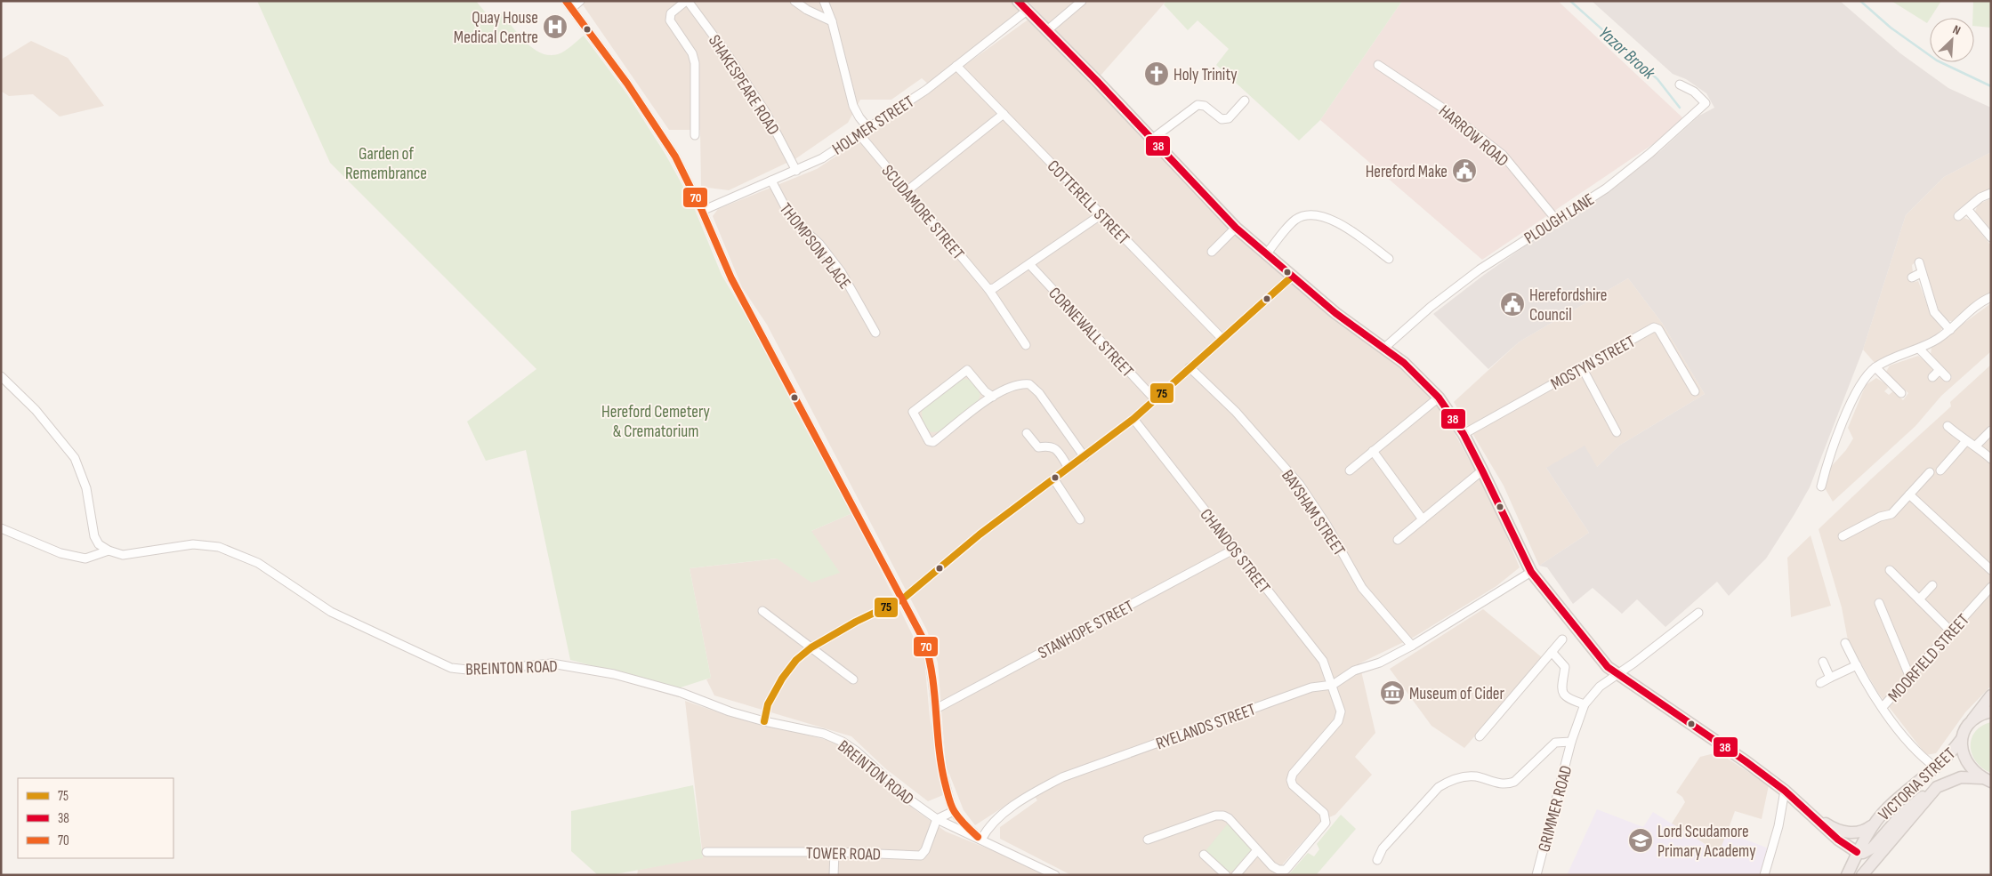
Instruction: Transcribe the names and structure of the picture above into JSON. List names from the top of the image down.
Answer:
{
  "streets": {
    "highway": ["VICTORIA STREET"],
    "street": [
      "SHAKESPEARE ROAD",
      "HOLMER STREET",
      "HARROW ROAD",
      "COTTERELL STREET",
      "SCUDAMORE STREET",
      "PLOUGH LANE",
      "THOMPSON PLACE",
      "CORNEWALL STREET",
      "MOSTYN STREET",
      "BAYSHAM STREET",
      "CHANDOS STREET",
      "STANHOPE STREET",
      "MOORFIELD STREET",
      "BREINTON ROAD",
      "RYELANDS STREET",
      "GRIMMER ROAD",
      "TOWER ROAD"
    ]
  },
  "crossings": [
    ["SHAKESPEARE ROAD", "HOLMER STREET"],
    ["HOLMER STREET", "COTTERELL STREET"],
    ["HOLMER STREET", "SCUDAMORE STREET"],
    ["HOLMER STREET", "THOMPSON PLACE"],
    ["HARROW ROAD", "PLOUGH LANE"],
    ["BAYSHAM STREET", "RYELANDS STREET"],
    ["CHANDOS STREET", "STANHOPE STREET"],
    ["CHANDOS STREET", "RYELANDS STREET"],
    ["BREINTON ROAD", "RYELANDS STREET"],
    ["BREINTON ROAD", "TOWER ROAD"]
  ],
  "water": ["Yazor Brook"],
  "parks": ["Garden of Remembrance", "Hereford Cemetery & Crematorium"],
  "places": {
    "hospital": ["Quay House Medical Centre"],
    "church": ["Holy Trinity"],
    "public building": ["Hereford Make", "Herefordshire Council"],
    "museum": ["Museum of Cider"],
    "school or university": ["Lord Scudamore Primary Academy"]
  },
  "lines": ["transit line 38", "transit line 70", "transit line 75"],
  "legend": ["75", "38", "70"],
  "north": "top right"
}
